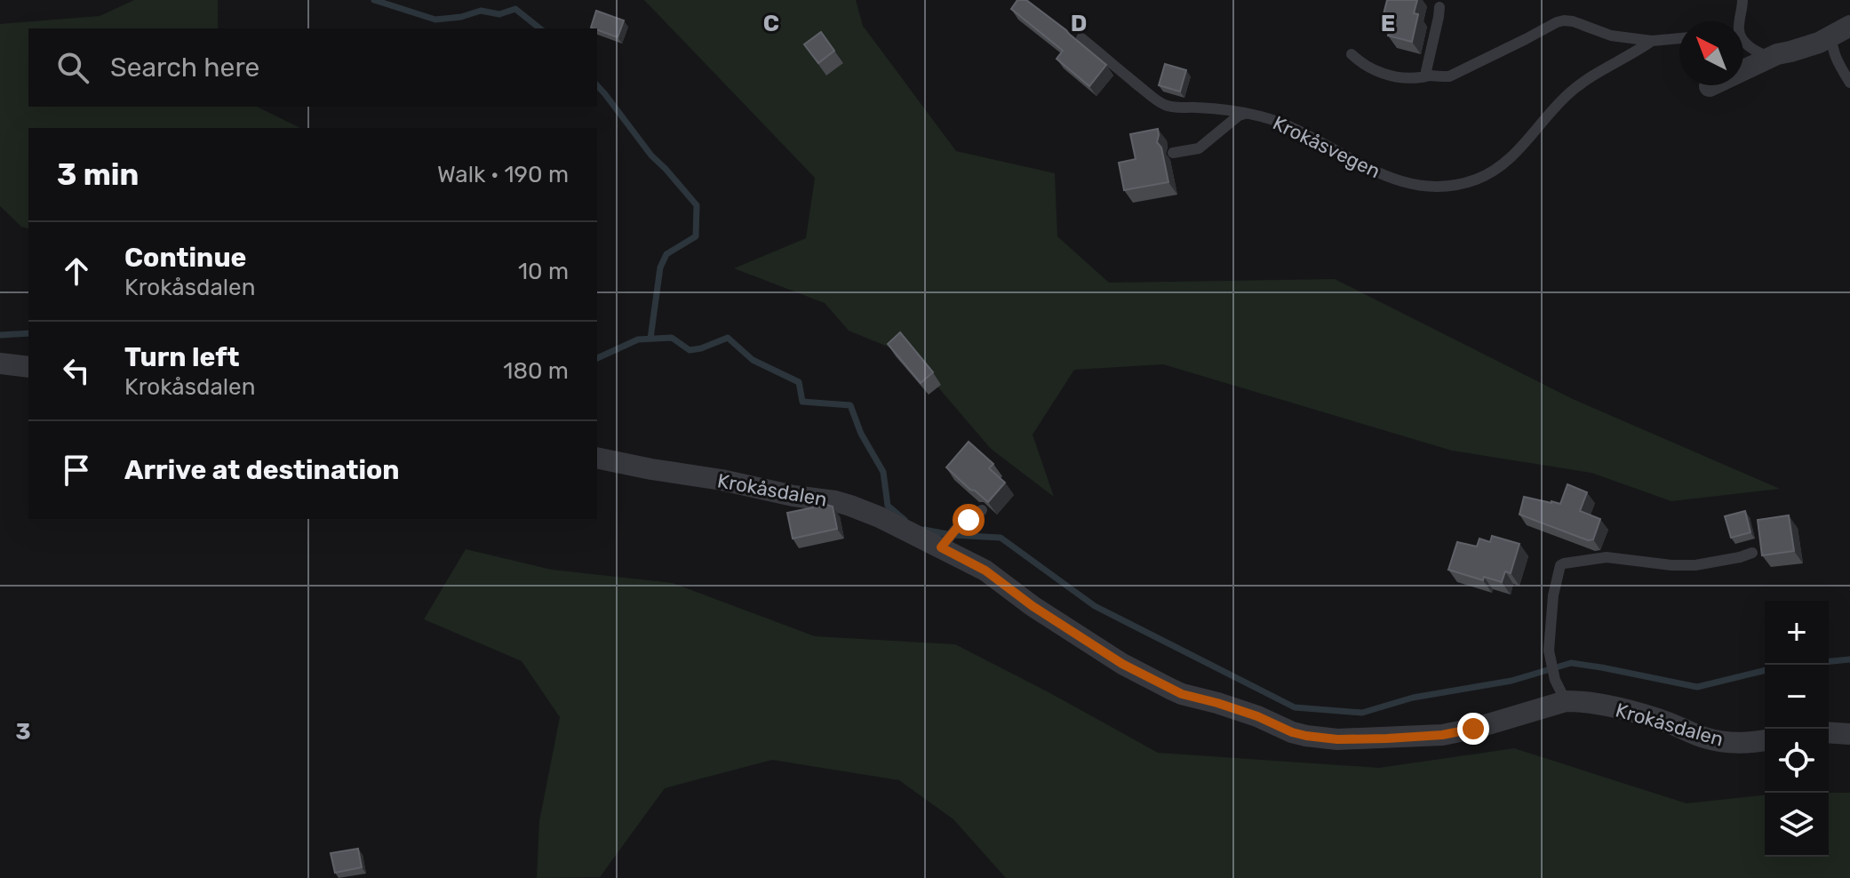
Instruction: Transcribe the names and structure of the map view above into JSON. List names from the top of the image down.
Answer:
{
  "streets": {
    "street": ["Krokåsdalen"],
    "lane": ["Krokåsvegen"]
  },
  "north": "top left",
  "page": {
    "search": "Search here",
    "heading": ["3 min", "Walk · 190 m"],
    "list": [
      ["Continue", "Krokåsdalen", "10 m"],
      ["Turn left", "Krokåsdalen", "180 m"],
      "Arrive at destination"
    ],
    "map_buttons": ["+", "−"]
  },
  "grid": {
    "columns": ["C", "D", "E"],
    "rows": ["3"]
  }
}
